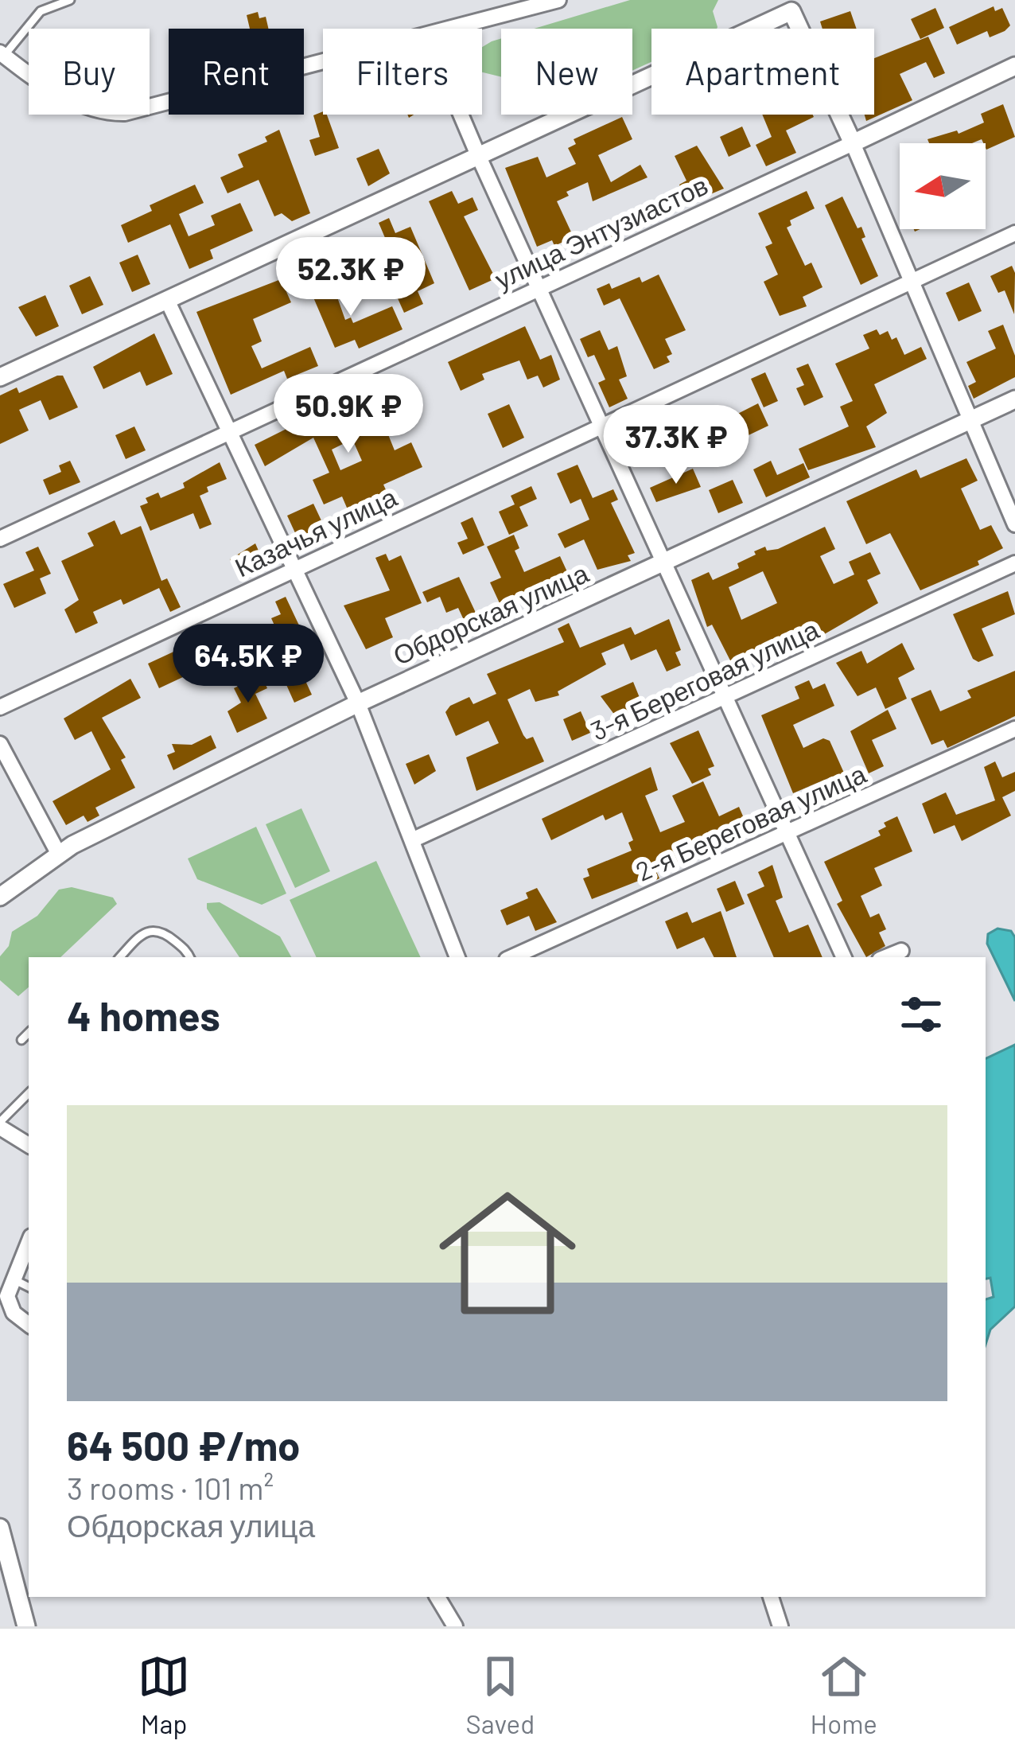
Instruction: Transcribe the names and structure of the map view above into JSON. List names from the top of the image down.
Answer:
{
  "streets": {
    "street": [
      "улица Энтузиастов",
      "Казачья улица",
      "Обдорская улица",
      "3-я Береговая улица",
      "2-я Береговая улица"
    ]
  },
  "north": "left",
  "page": {
    "chip": [
      "Buy",
      "Rent",
      "Filters",
      "New",
      "Apartment"
    ],
    "price": [
      "52.3K ₽",
      "50.9K ₽",
      "37.3K ₽",
      "64.5K ₽"
    ],
    "heading": "4 homes",
    "list": [
      {
        "name": "64 500 ₽/mo",
        "note": "3 rooms · 101 m² · Обдорская улица"
      }
    ],
    "tabs": ["Map", "Saved", "Home"]
  }
}
